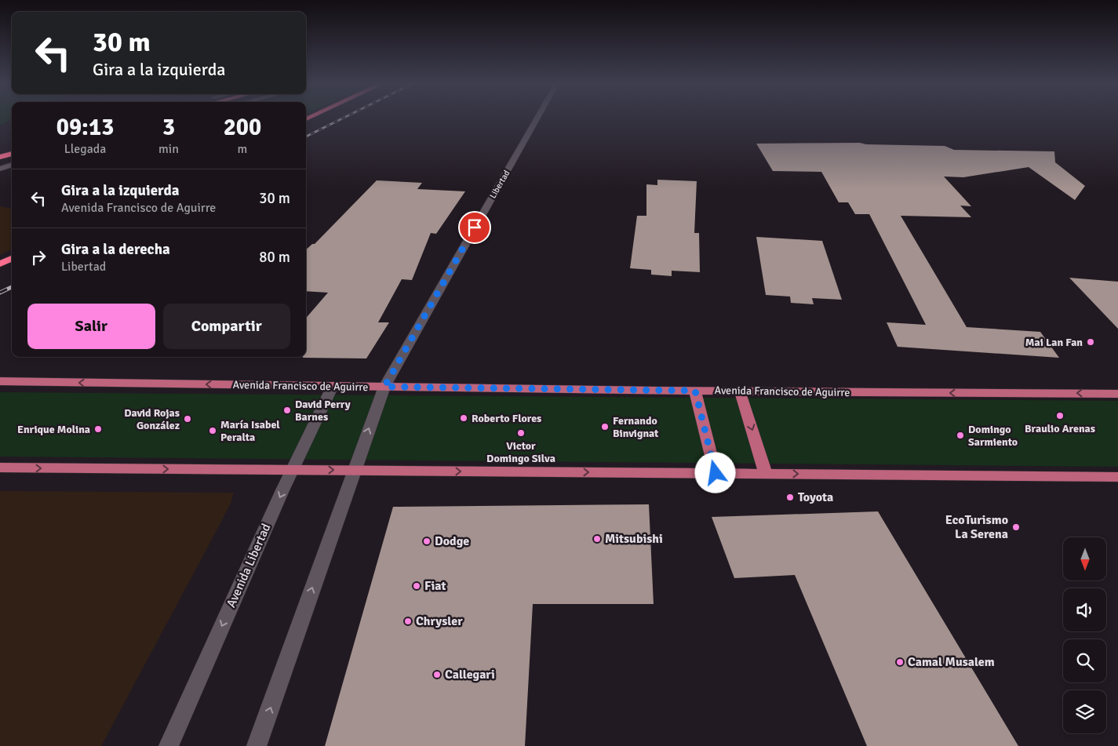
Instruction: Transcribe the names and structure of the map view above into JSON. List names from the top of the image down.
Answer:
{
  "streets": {
    "main road": ["Avenida Francisco de Aguirre"],
    "street": ["Libertad", "Avenida Libertad"]
  },
  "crossings": [
    ["Libertad", "Avenida Francisco de Aguirre"],
    ["Avenida Francisco de Aguirre", "Avenida Libertad"]
  ],
  "places": [
    "Mai Lan Fan",
    "David Perry Barnes",
    "Braulio Arenas",
    "Roberto Flores",
    "David Rojas González",
    "Fernando Binvignat",
    "Enrique Molina",
    "María Isabel Peralta",
    "Victor Domingo Silva",
    "Domingo Sarmiento",
    "Toyota",
    "EcoTurismo La Serena",
    "Mitsubishi",
    "Dodge",
    "Fiat",
    "Chrysler",
    "Camal Musalem",
    "Callegari"
  ],
  "north": "bottom",
  "page": {
    "turn": ["30 m", "Gira a la izquierda"],
    "eta": [
      "09:13",
      "Llegada",
      "3",
      "min",
      "200",
      "m"
    ],
    "list": [
      {
        "name": "Gira a la izquierda",
        "note": "Avenida Francisco de Aguirre",
        "value": "30 m"
      },
      {
        "name": "Gira a la derecha",
        "note": "Libertad",
        "value": "80 m"
      }
    ],
    "buttons": ["Salir", "Compartir"]
  }
}
